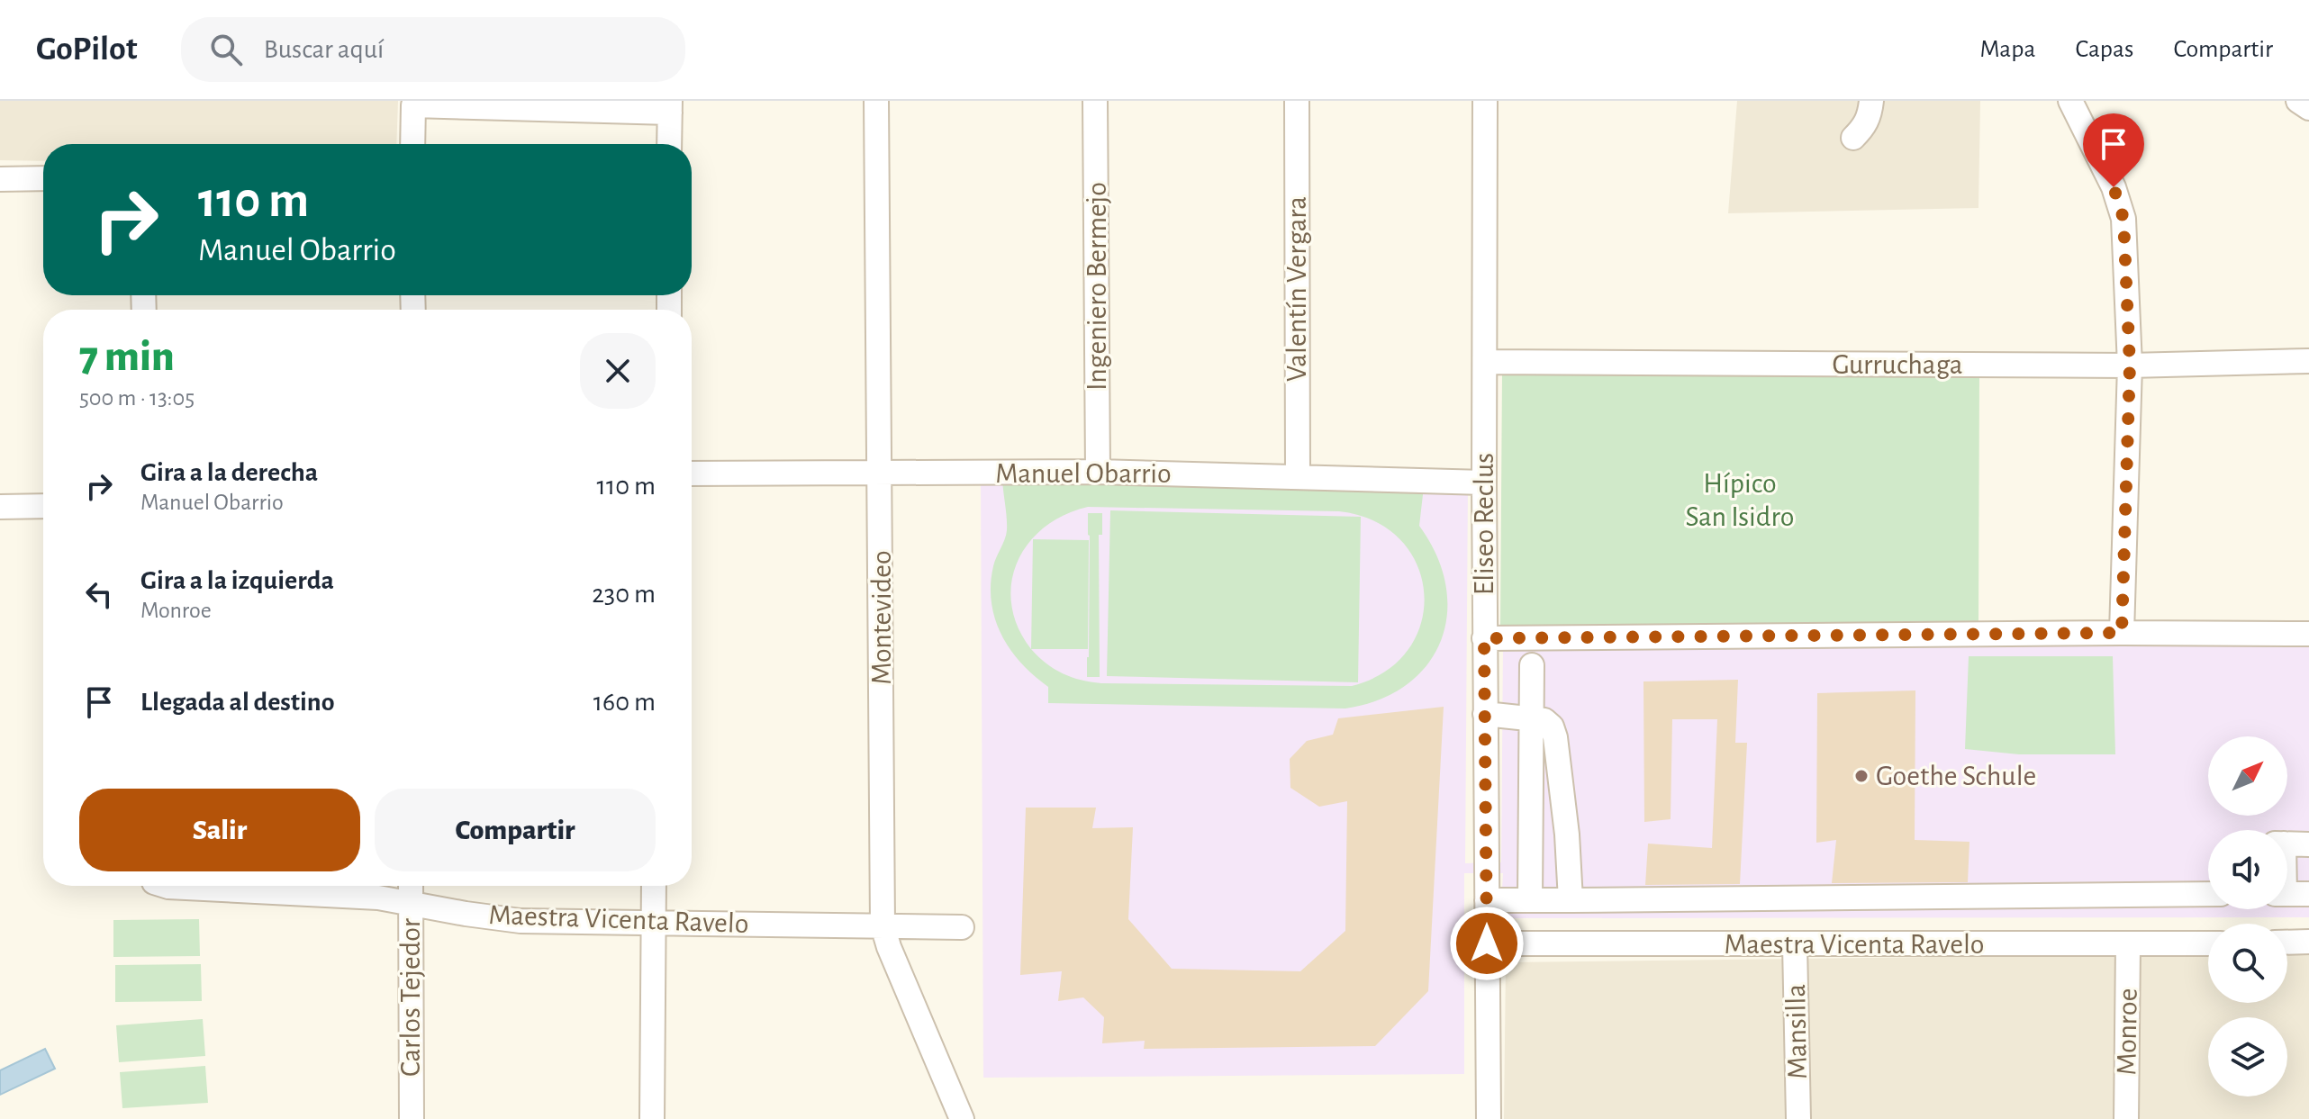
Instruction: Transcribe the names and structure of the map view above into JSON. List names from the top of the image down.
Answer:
{
  "streets": {
    "street": [
      "Ingeniero Bermejo",
      "Valentín Vergara",
      "Gurruchaga",
      "Manuel Obarrio",
      "Eliseo Reclus",
      "Montevideo",
      "Maestra Vicenta Ravelo",
      "Carlos Tejedor",
      "Mansilla",
      "Monroe"
    ]
  },
  "crossings": [
    ["Ingeniero Bermejo", "Manuel Obarrio"],
    ["Valentín Vergara", "Manuel Obarrio"],
    ["Gurruchaga", "Eliseo Reclus"],
    ["Manuel Obarrio", "Eliseo Reclus"],
    ["Manuel Obarrio", "Montevideo"],
    ["Eliseo Reclus", "Maestra Vicenta Ravelo"],
    ["Montevideo", "Maestra Vicenta Ravelo"],
    ["Maestra Vicenta Ravelo", "Carlos Tejedor"],
    ["Maestra Vicenta Ravelo", "Mansilla"],
    ["Maestra Vicenta Ravelo", "Monroe"]
  ],
  "parks": ["Hípico San Isidro"],
  "places": ["Goethe Schule"],
  "north": "top right",
  "page": {
    "header": "GoPilot",
    "search": "Buscar aquí",
    "nav": ["Mapa", "Capas", "Compartir"],
    "turn": ["110 m", "Manuel Obarrio"],
    "heading": ["7 min", "500 m · 13:05"],
    "list": [
      {
        "name": "Gira a la derecha",
        "note": "Manuel Obarrio",
        "value": "110 m"
      },
      {
        "name": "Gira a la izquierda",
        "note": "Monroe",
        "value": "230 m"
      },
      {
        "name": "Llegada al destino",
        "value": "160 m"
      }
    ],
    "buttons": ["Salir", "Compartir"]
  }
}
